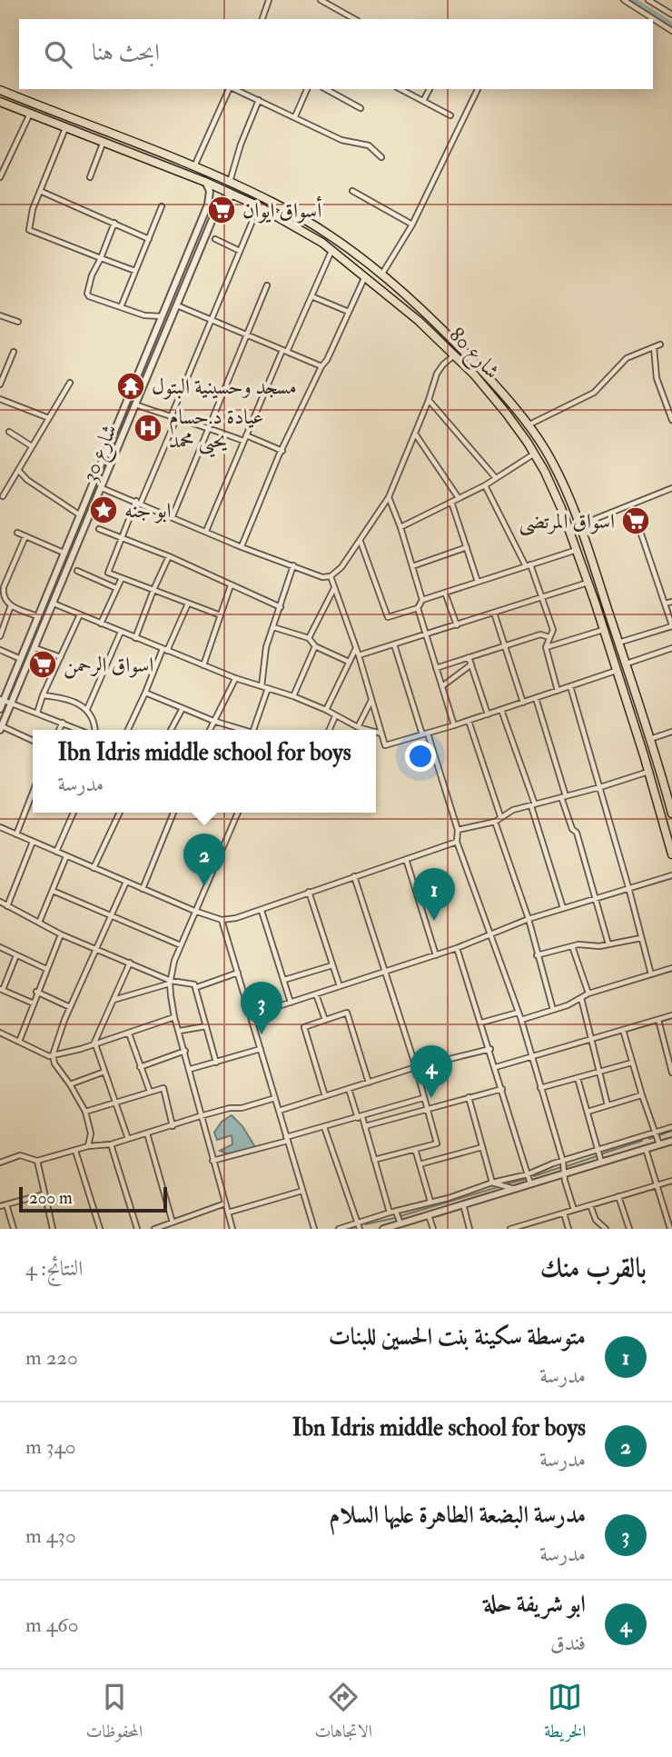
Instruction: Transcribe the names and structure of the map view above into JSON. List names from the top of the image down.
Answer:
{
  "streets": {
    "main road": ["شارع 80"],
    "street": ["شارع 30"]
  },
  "places": {
    "supermarket": ["أسواق ايوان", "اسواق المرتضى", "اسواق الرحمن"],
    "temple": ["مسجد وحسينية البتول"],
    "hospital": ["عيادة د.حسام يحيى محمد"],
    "place": ["ابو جنه"]
  },
  "scale_bar": "200 m",
  "page": {
    "search": "ابحث هنا",
    "popup": ["Ibn Idris middle school for boys", "مدرسة"],
    "pins": [
      "2",
      "1",
      "3",
      "4"
    ],
    "scale": "200 m",
    "heading": ["بالقرب منك", "النتائج: 4"],
    "list": [
      {
        "mark": "1",
        "name": "متوسطة سكينة بنت الحسين للبنات",
        "note": "مدرسة",
        "value": "220 m"
      },
      {
        "mark": "2",
        "name": "Ibn Idris middle school for boys",
        "note": "مدرسة",
        "value": "340 m"
      },
      {
        "mark": "3",
        "name": "مدرسة البضعة الطاهرة عليها السلام",
        "note": "مدرسة",
        "value": "430 m"
      },
      {
        "mark": "4",
        "name": "ابو شريفة حلة",
        "note": "فندق",
        "value": "460 m"
      }
    ],
    "nav": ["الخريطة", "الاتجاهات", "المحفوظات"]
  }
}
